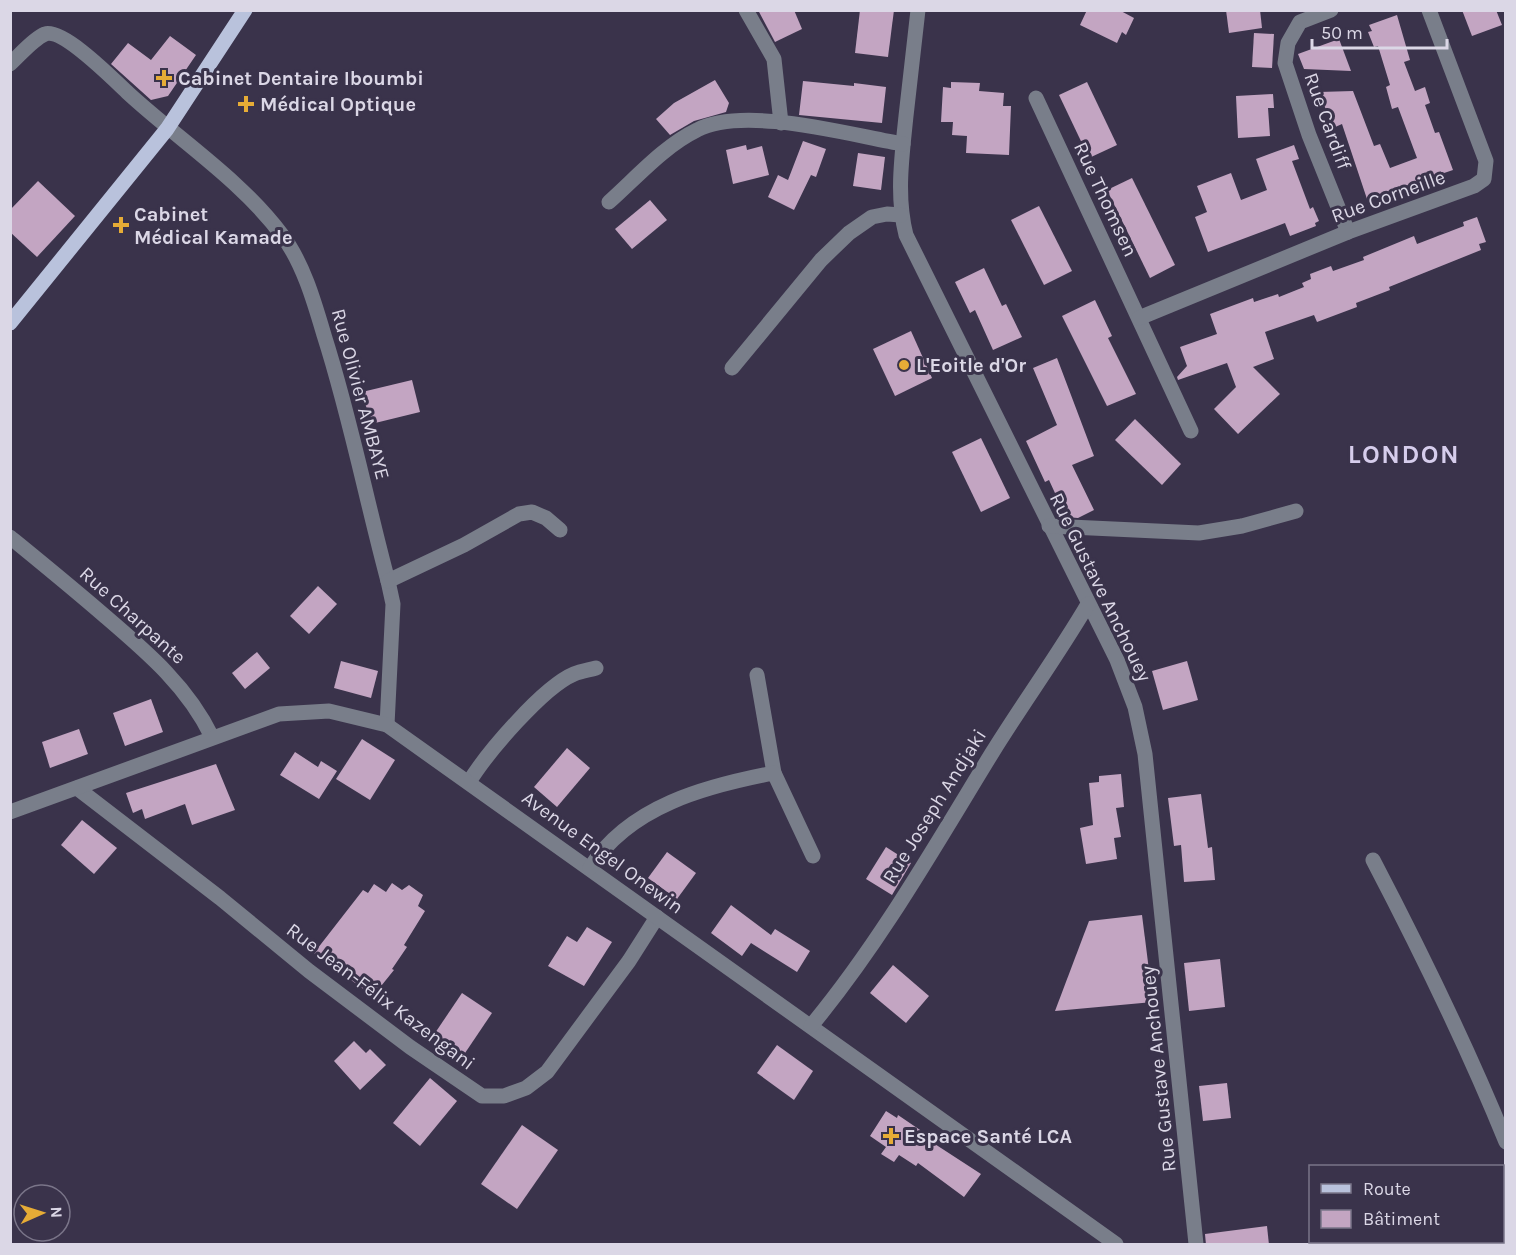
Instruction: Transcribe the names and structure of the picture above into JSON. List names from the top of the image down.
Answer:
{
  "streets": {
    "street": [
      "Rue Cardiff",
      "Rue Corneille",
      "Rue Thomsen",
      "Rue Olivier AMBAYE",
      "Rue Gustave Anchouey",
      "Rue Charpante",
      "Rue Joseph Andjaki",
      "Avenue Engel Onewin",
      "Rue Jean-Félix Kazengani"
    ]
  },
  "crossings": [
    ["Rue Cardiff", "Rue Corneille"],
    ["Rue Corneille", "Rue Thomsen"],
    ["Rue Olivier AMBAYE", "Avenue Engel Onewin"],
    ["Rue Gustave Anchouey", "Rue Joseph Andjaki"],
    ["Rue Charpante", "Avenue Engel Onewin"],
    ["Rue Joseph Andjaki", "Avenue Engel Onewin"],
    ["Avenue Engel Onewin", "Rue Jean-Félix Kazengani"]
  ],
  "districts": ["LONDON"],
  "places": {
    "health": [
      "Cabinet Dentaire Iboumbi",
      "Médical Optique",
      "Cabinet Médical Kamade",
      "Espace Santé LCA"
    ],
    "other": ["L'Eoitle d'Or"]
  },
  "legend": ["Route", "Bâtiment"],
  "scale_bar": "50 m",
  "north": "right"
}
